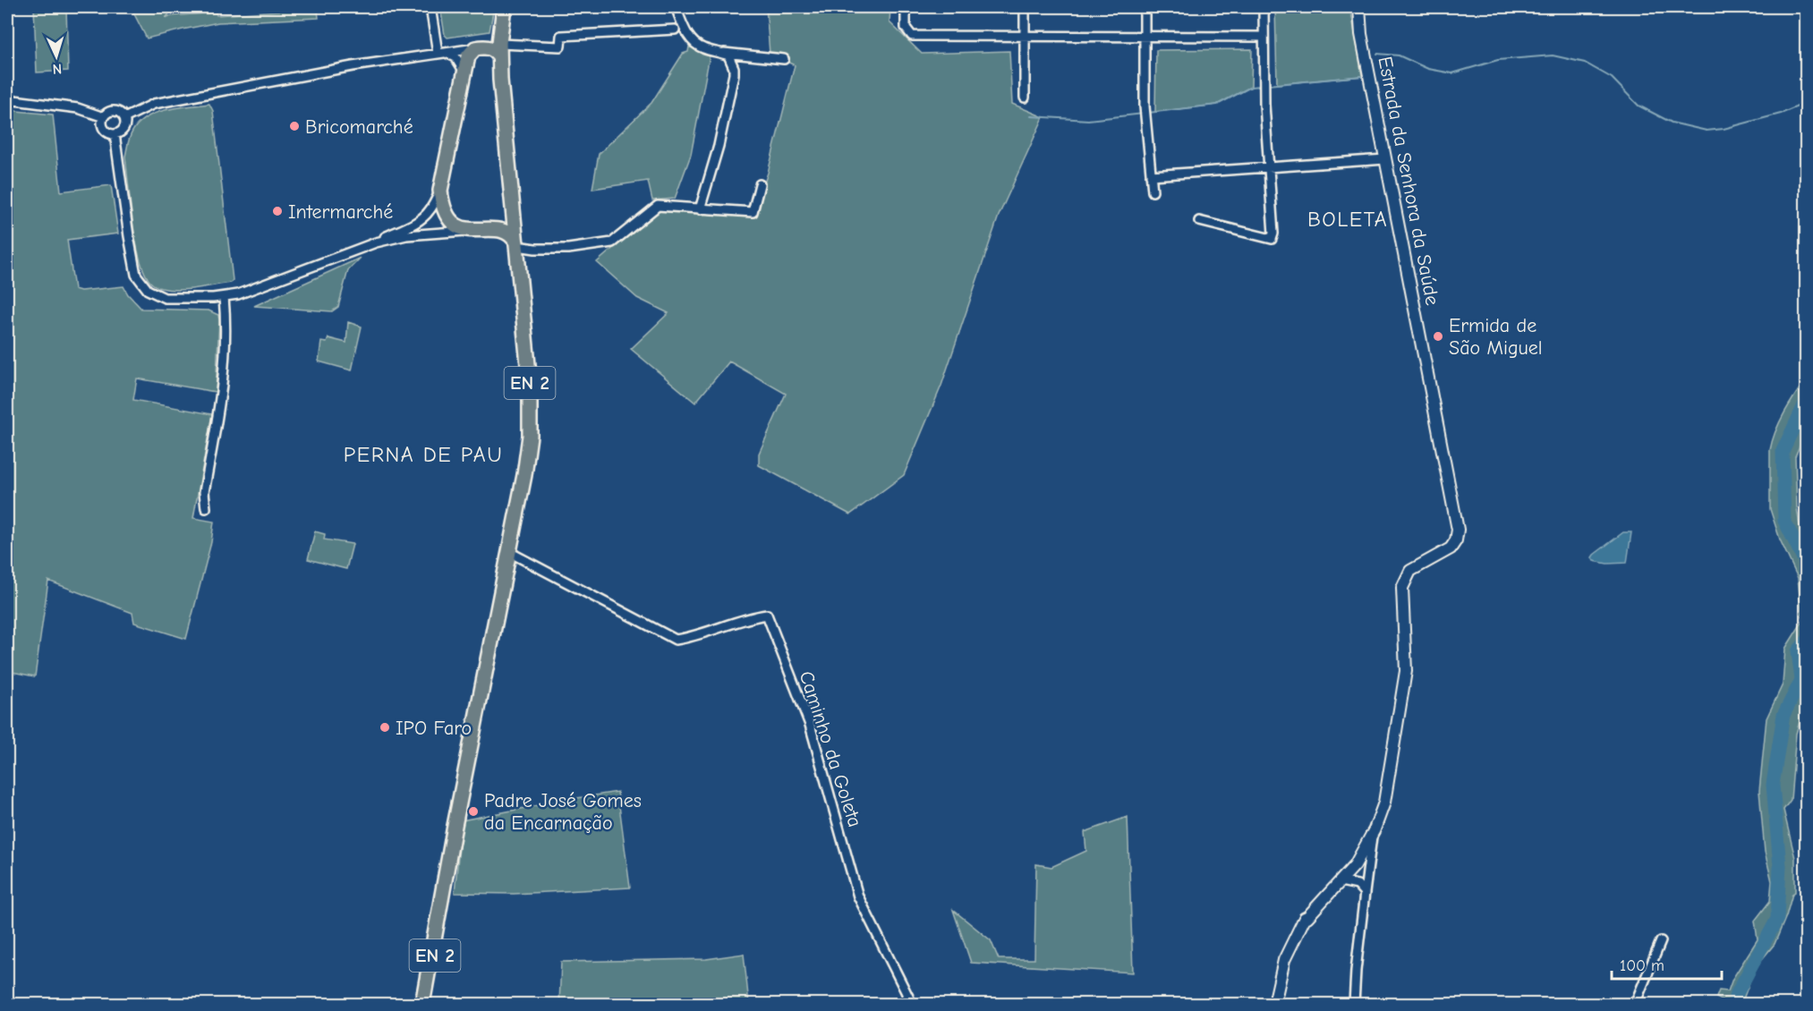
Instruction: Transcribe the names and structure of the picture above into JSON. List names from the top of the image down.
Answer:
{
  "streets": {
    "main road": ["EN 2"],
    "street": ["Estrada da Senhora da Saúde", "Caminho da Goleta"]
  },
  "crossings": [
    ["EN 2", "Caminho da Goleta"]
  ],
  "districts": ["BOLETA", "PERNA DE PAU"],
  "places": [
    "Bricomarché",
    "Intermarché",
    "Ermida de São Miguel",
    "IPO Faro",
    "Padre José Gomes da Encarnação"
  ],
  "scale_bar": "100 m",
  "north": "bottom"
}
